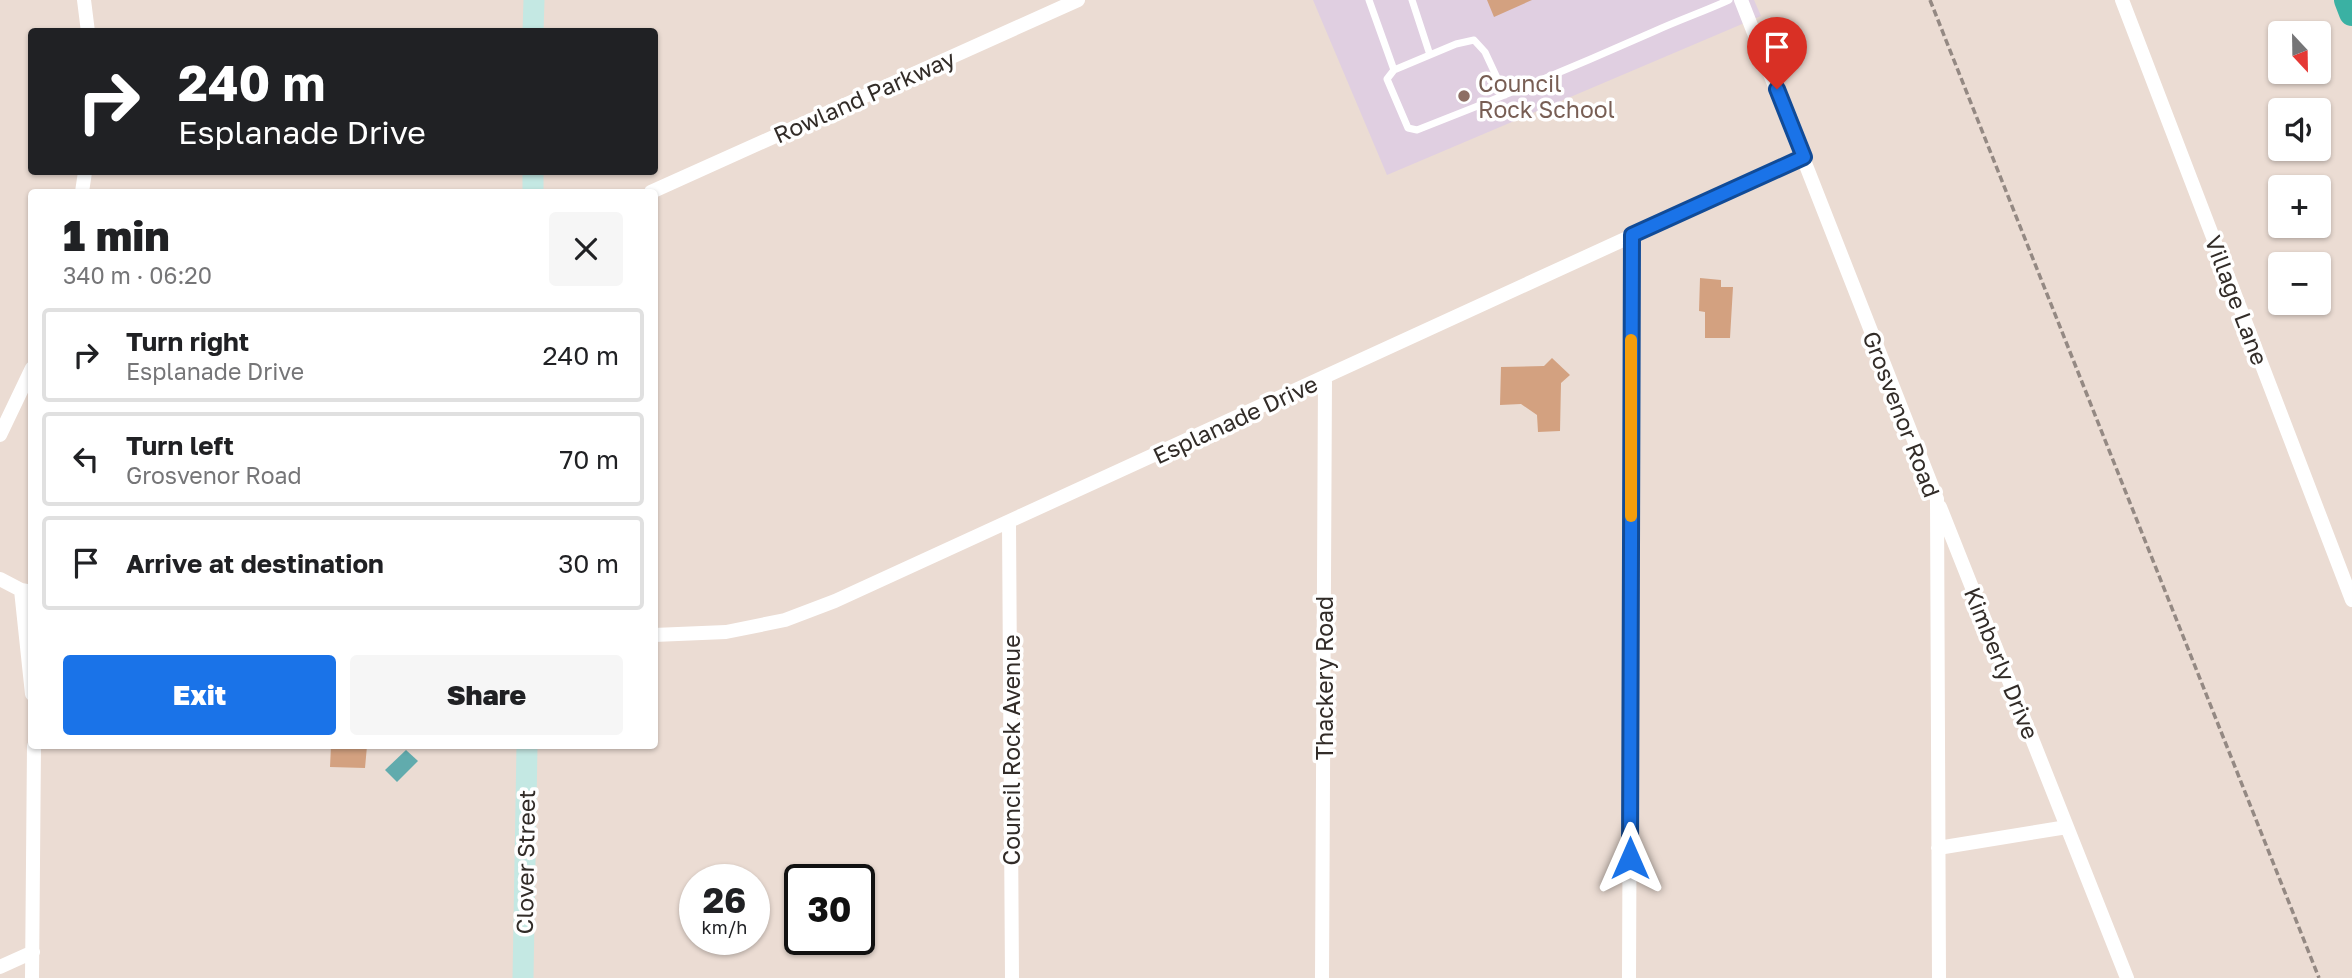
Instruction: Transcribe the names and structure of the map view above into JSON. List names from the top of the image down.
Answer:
{
  "streets": {
    "main road": ["Clover Street"],
    "street": [
      "Rowland Parkway",
      "Village Lane",
      "Grosvenor Road",
      "Esplanade Drive",
      "Kimberly Drive",
      "Thackery Road",
      "Council Rock Avenue"
    ]
  },
  "crossings": [
    ["Grosvenor Road", "Esplanade Drive"],
    ["Grosvenor Road", "Kimberly Drive"],
    ["Esplanade Drive", "Thackery Road"],
    ["Esplanade Drive", "Council Rock Avenue"]
  ],
  "places": ["Council Rock School"],
  "north": "bottom",
  "page": {
    "map_buttons": ["+", "−"],
    "turn": ["240 m", "Esplanade Drive"],
    "heading": ["1 min", "340 m · 06:20"],
    "list": [
      {
        "name": "Turn right",
        "note": "Esplanade Drive",
        "value": "240 m"
      },
      {
        "name": "Turn left",
        "note": "Grosvenor Road",
        "value": "70 m"
      },
      {
        "name": "Arrive at destination",
        "value": "30 m"
      }
    ],
    "buttons": ["Exit", "Share"],
    "speed": "26 km/h",
    "limit": "30"
  }
}
